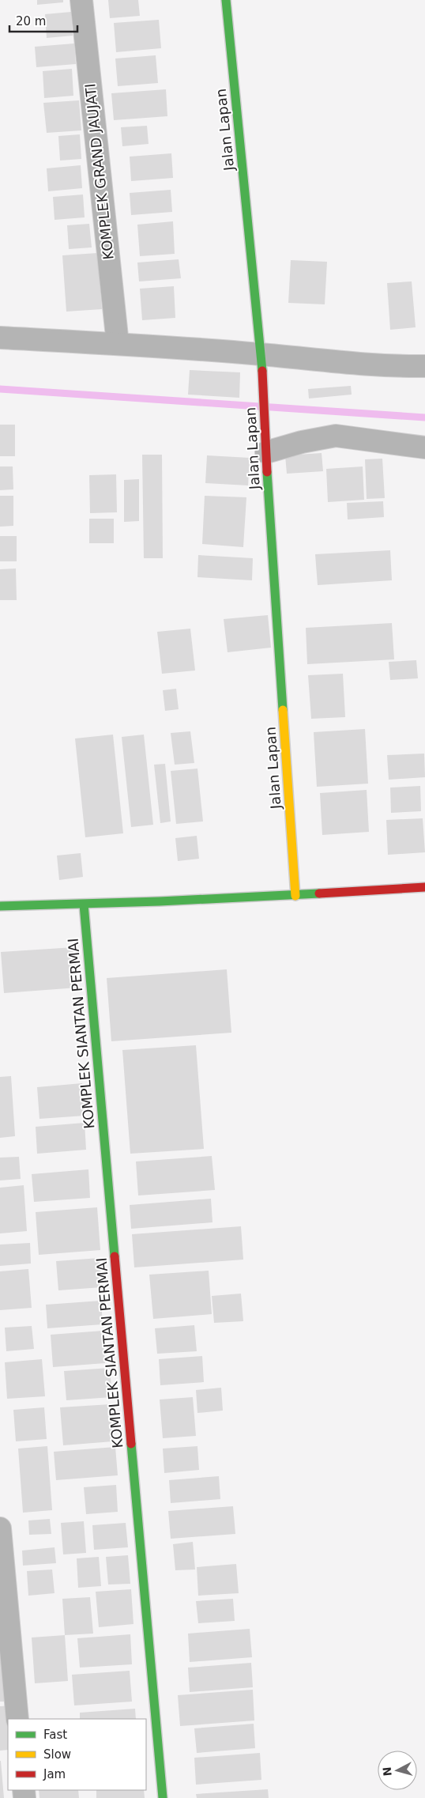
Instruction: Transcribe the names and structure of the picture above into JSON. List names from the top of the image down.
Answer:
{
  "streets": {
    "street": ["Jalan Lapan", "KOMPLEK GRAND JAUJATI", "KOMPLEK SIANTAN PERMAI"]
  },
  "legend": ["Fast", "Slow", "Jam"],
  "scale_bar": "20 m",
  "north": "left"
}
